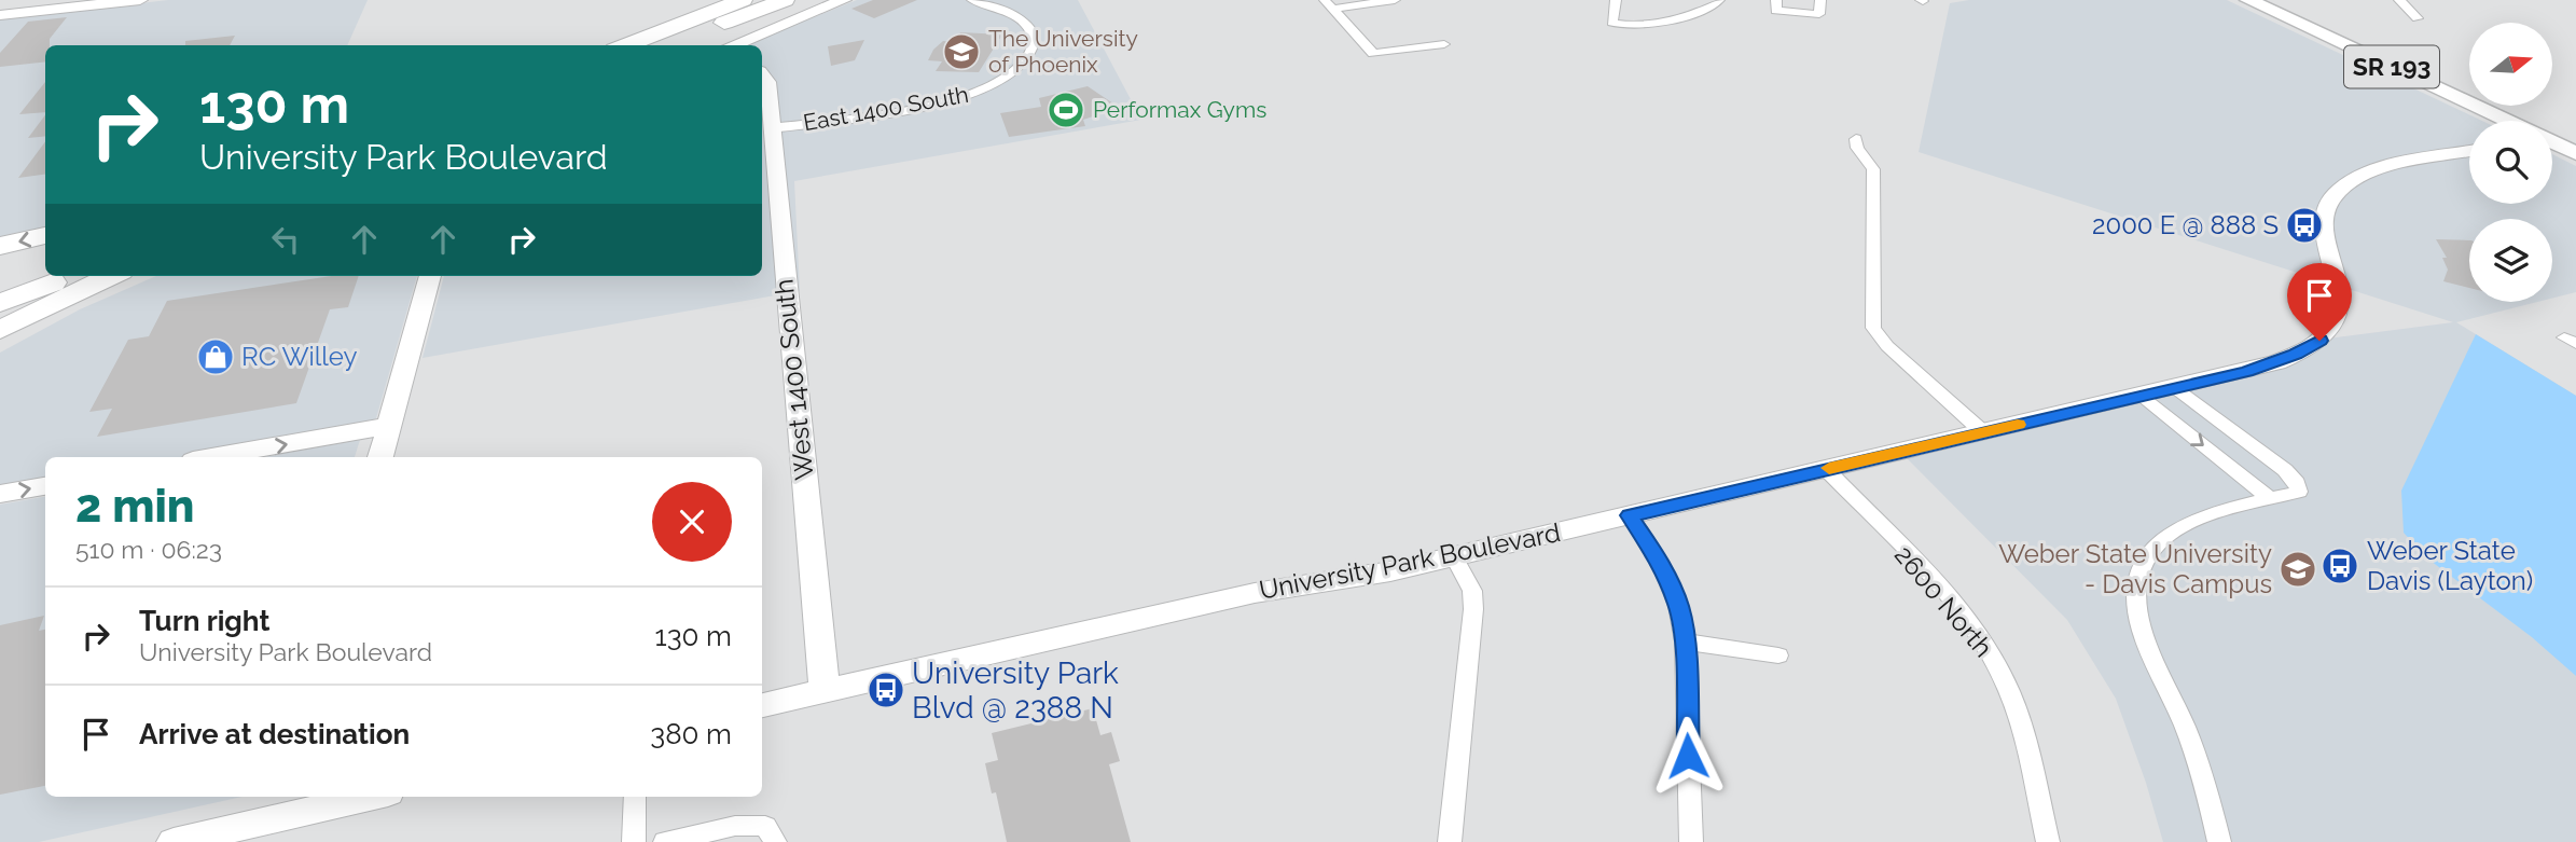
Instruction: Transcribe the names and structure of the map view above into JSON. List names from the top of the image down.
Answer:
{
  "streets": {
    "main road": ["SR 193"],
    "street": [
      "East 1400 South",
      "West 1400 South",
      "University Park Boulevard",
      "2600 North"
    ]
  },
  "crossings": [
    ["East 1400 South", "West 1400 South"],
    ["West 1400 South", "University Park Boulevard"],
    ["University Park Boulevard", "2600 North"]
  ],
  "places": {
    "school or university": ["The University of Phoenix", "Weber State University - Davis Campus"],
    "sports": ["Performax Gyms"],
    "bus stop": ["2000 E @ 888 S", "Weber State Davis (Layton)", "University Park Blvd @ 2388 N"],
    "shop": ["RC Willey"]
  },
  "north": "right",
  "page": {
    "turn": ["130 m", "University Park Boulevard"],
    "heading": ["2 min", "510 m · 06:23"],
    "list": [
      {
        "name": "Turn right",
        "note": "University Park Boulevard",
        "value": "130 m"
      },
      {
        "name": "Arrive at destination",
        "value": "380 m"
      }
    ]
  }
}
